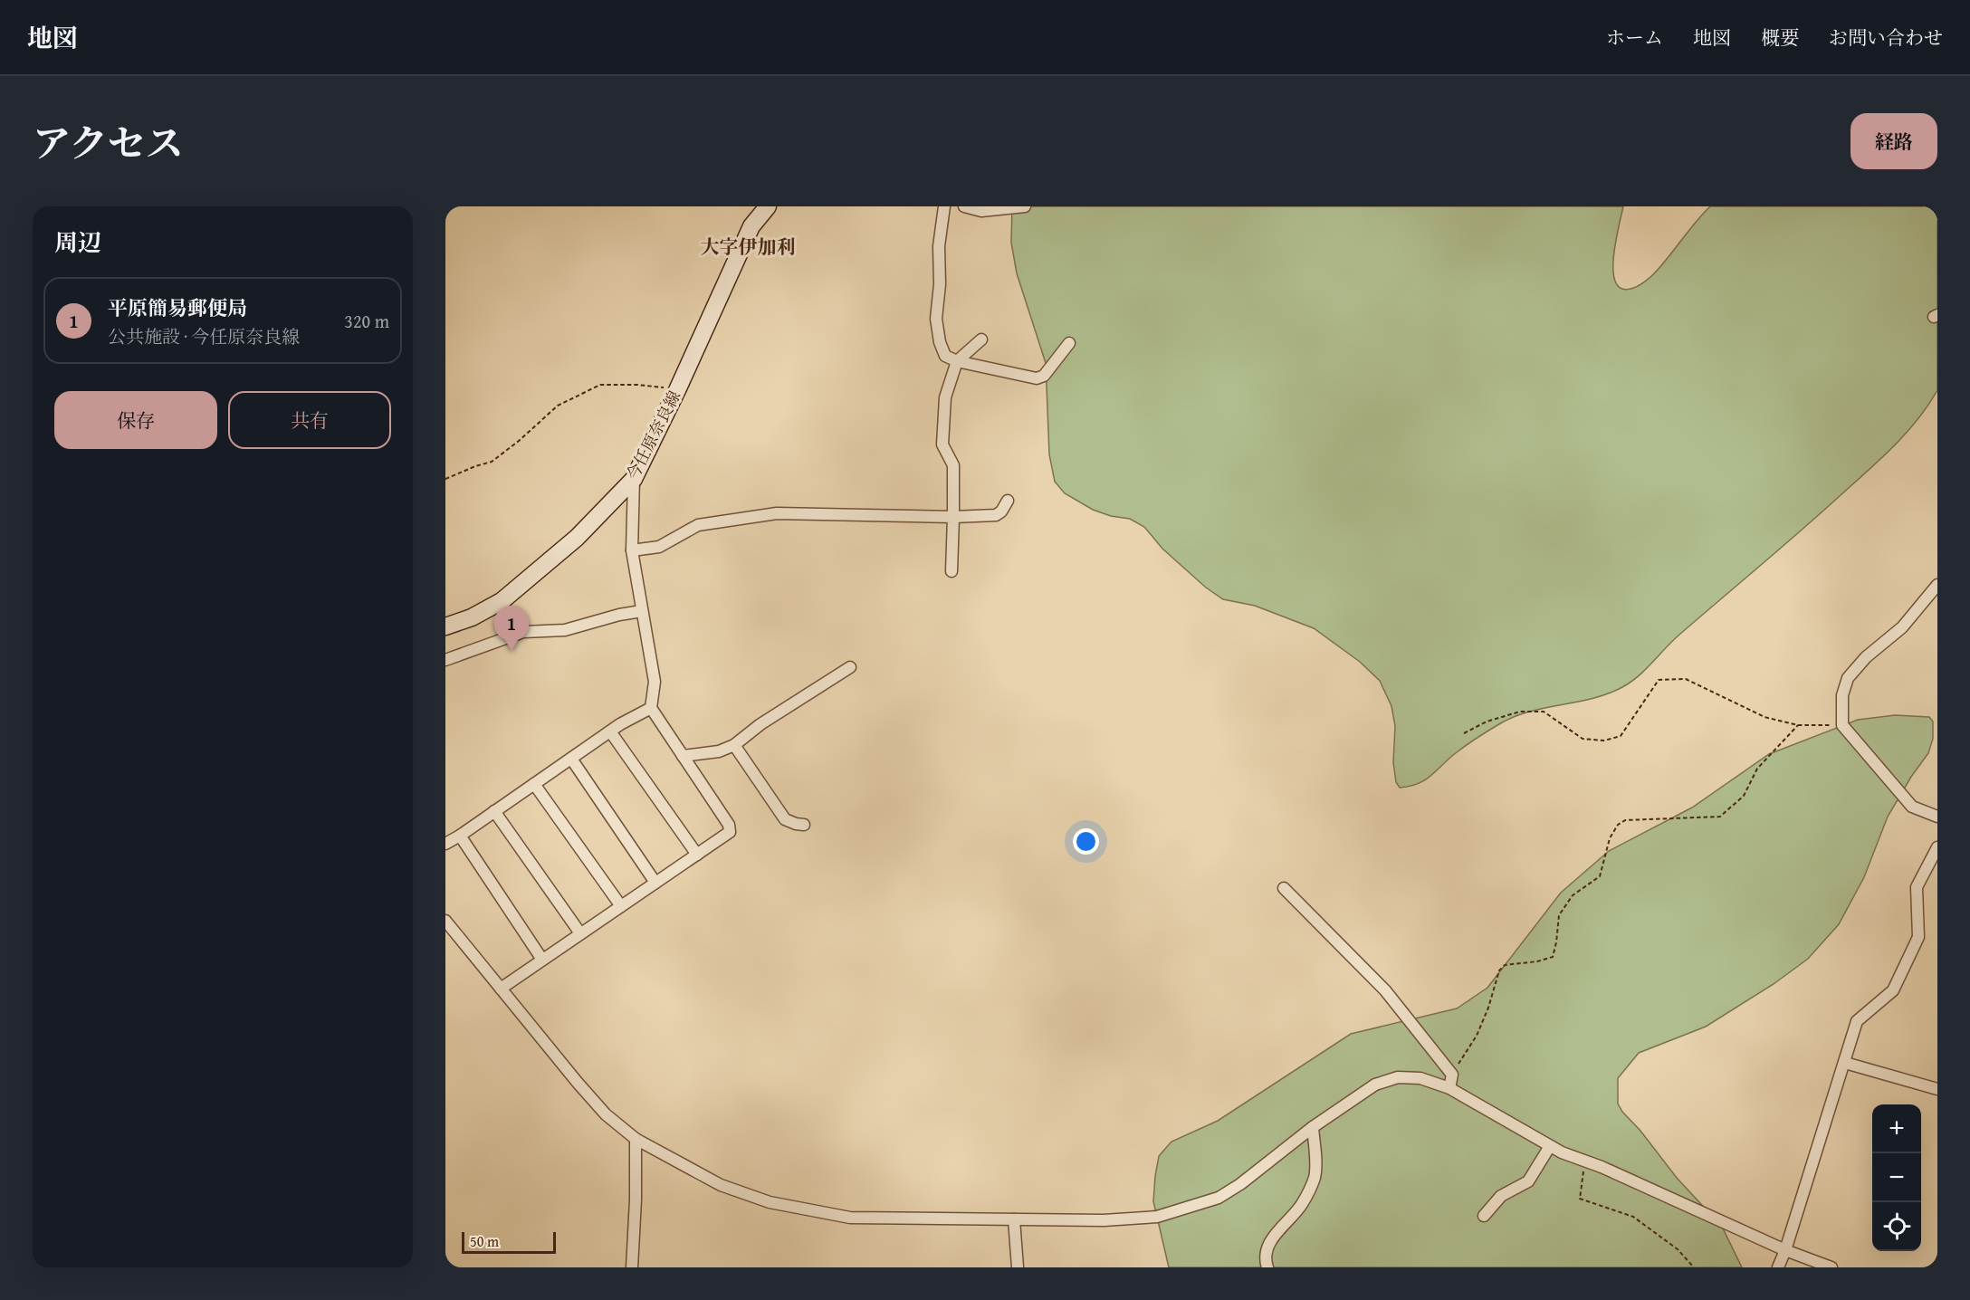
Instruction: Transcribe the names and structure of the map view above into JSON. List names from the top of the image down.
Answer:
{
  "streets": {
    "main road": ["今任原奈良線"]
  },
  "districts": ["大字伊加利"],
  "scale_bar": "50 m",
  "page": {
    "header": "地図",
    "nav": [
      "ホーム",
      "地図",
      "概要",
      "お問い合わせ"
    ],
    "title": "アクセス",
    "buttons": [
      "経路",
      ["保存", "共有"]
    ],
    "heading": "周辺",
    "list": [
      {
        "mark": "1",
        "name": "平原簡易郵便局",
        "note": "公共施設 · 今任原奈良線",
        "value": "320 m"
      }
    ],
    "pins": "1",
    "map_buttons": ["+", "−"],
    "scale": "50 m"
  }
}
